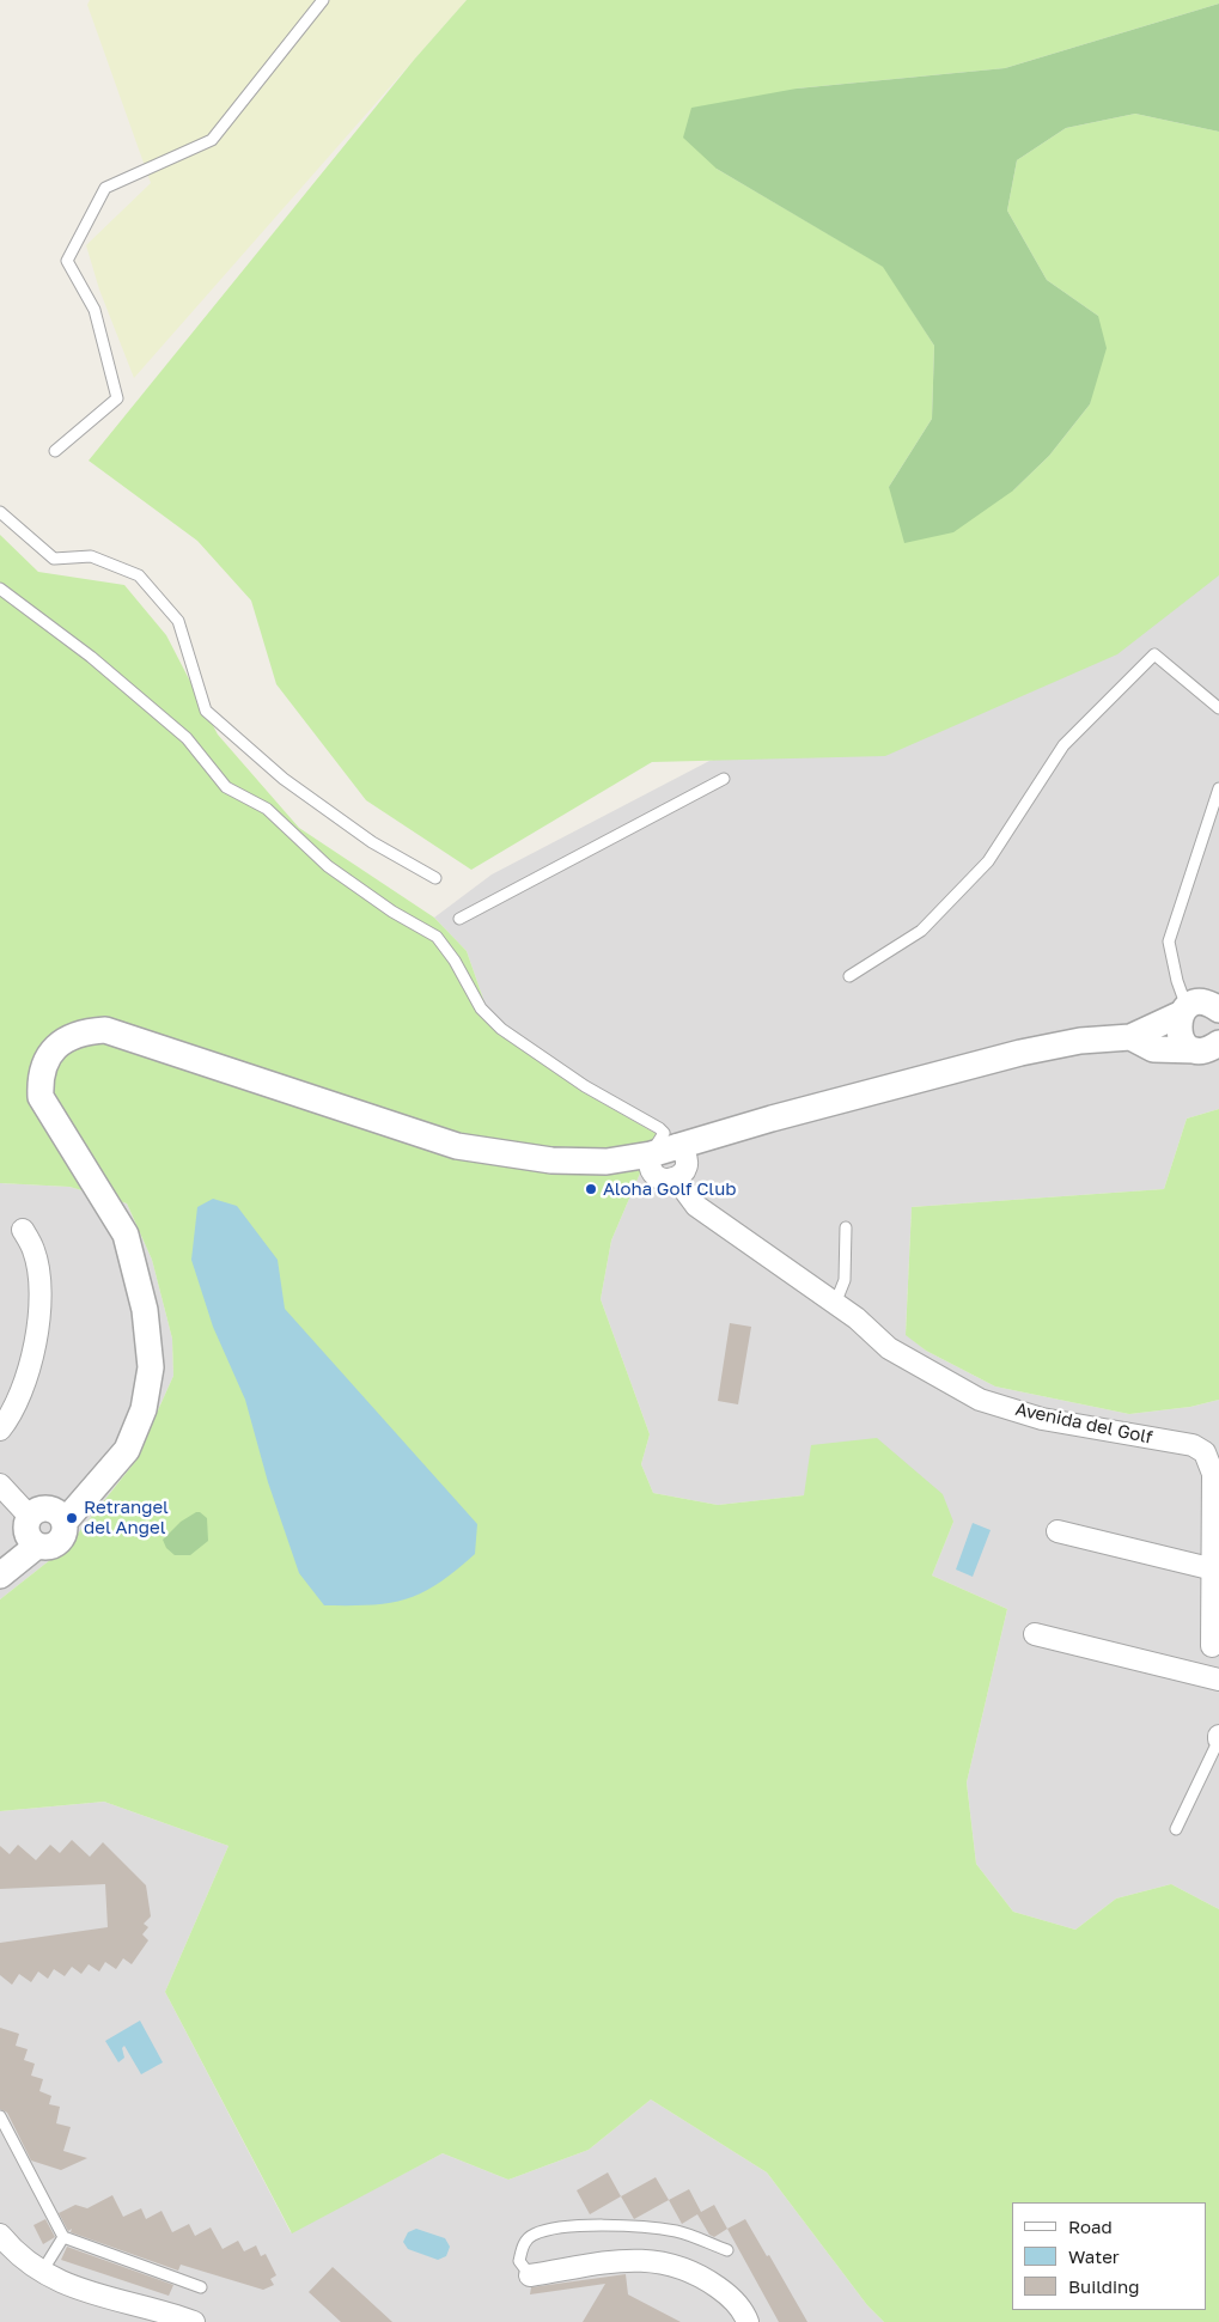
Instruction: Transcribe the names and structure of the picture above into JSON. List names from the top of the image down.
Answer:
{
  "streets": {
    "street": ["Avenida del Golf"]
  },
  "places": ["Aloha Golf Club", "Retrangel del Angel"],
  "legend": ["Road", "Water", "Building"]
}
